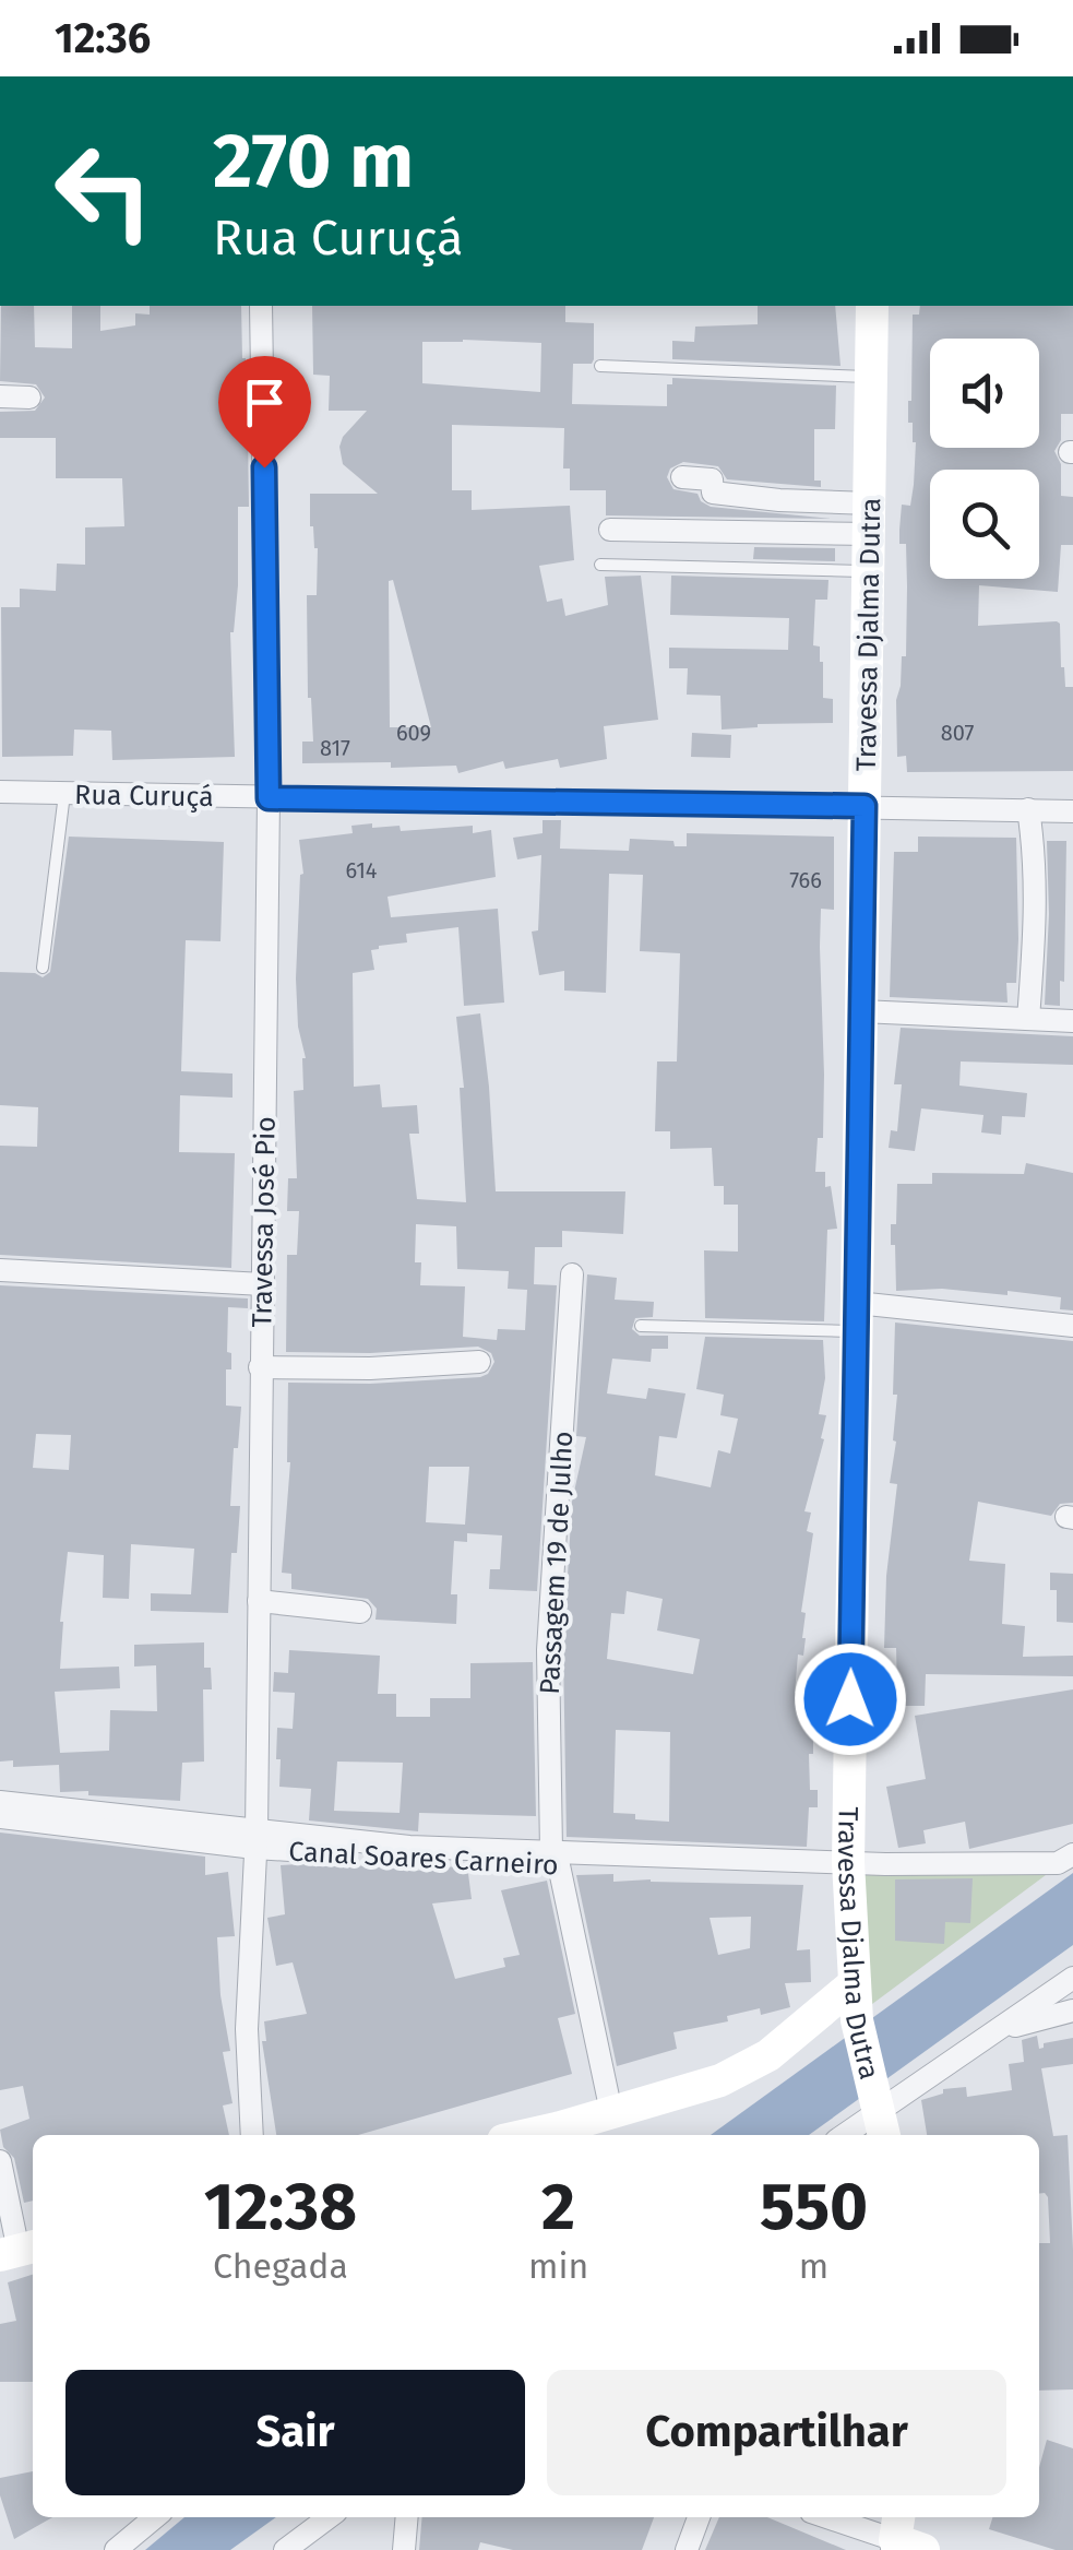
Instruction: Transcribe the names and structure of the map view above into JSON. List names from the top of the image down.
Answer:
{
  "streets": {
    "street": [
      "Travessa Djalma Dutra",
      "Rua Curuçá",
      "Travessa José Pio",
      "Passagem 19 de Julho",
      "Canal Soares Carneiro"
    ]
  },
  "crossings": [
    ["Travessa Djalma Dutra", "Rua Curuçá"],
    ["Travessa Djalma Dutra", "Canal Soares Carneiro"],
    ["Rua Curuçá", "Travessa José Pio"],
    ["Travessa José Pio", "Canal Soares Carneiro"],
    ["Passagem 19 de Julho", "Canal Soares Carneiro"]
  ],
  "house_numbers": [
    "609",
    "807",
    "817",
    "614",
    "766"
  ],
  "page": {
    "status": "12:36",
    "turn": ["270 m", "Rua Curuçá"],
    "eta": [
      "12:38",
      "Chegada",
      "2",
      "min",
      "550",
      "m"
    ],
    "buttons": ["Sair", "Compartilhar"]
  }
}
